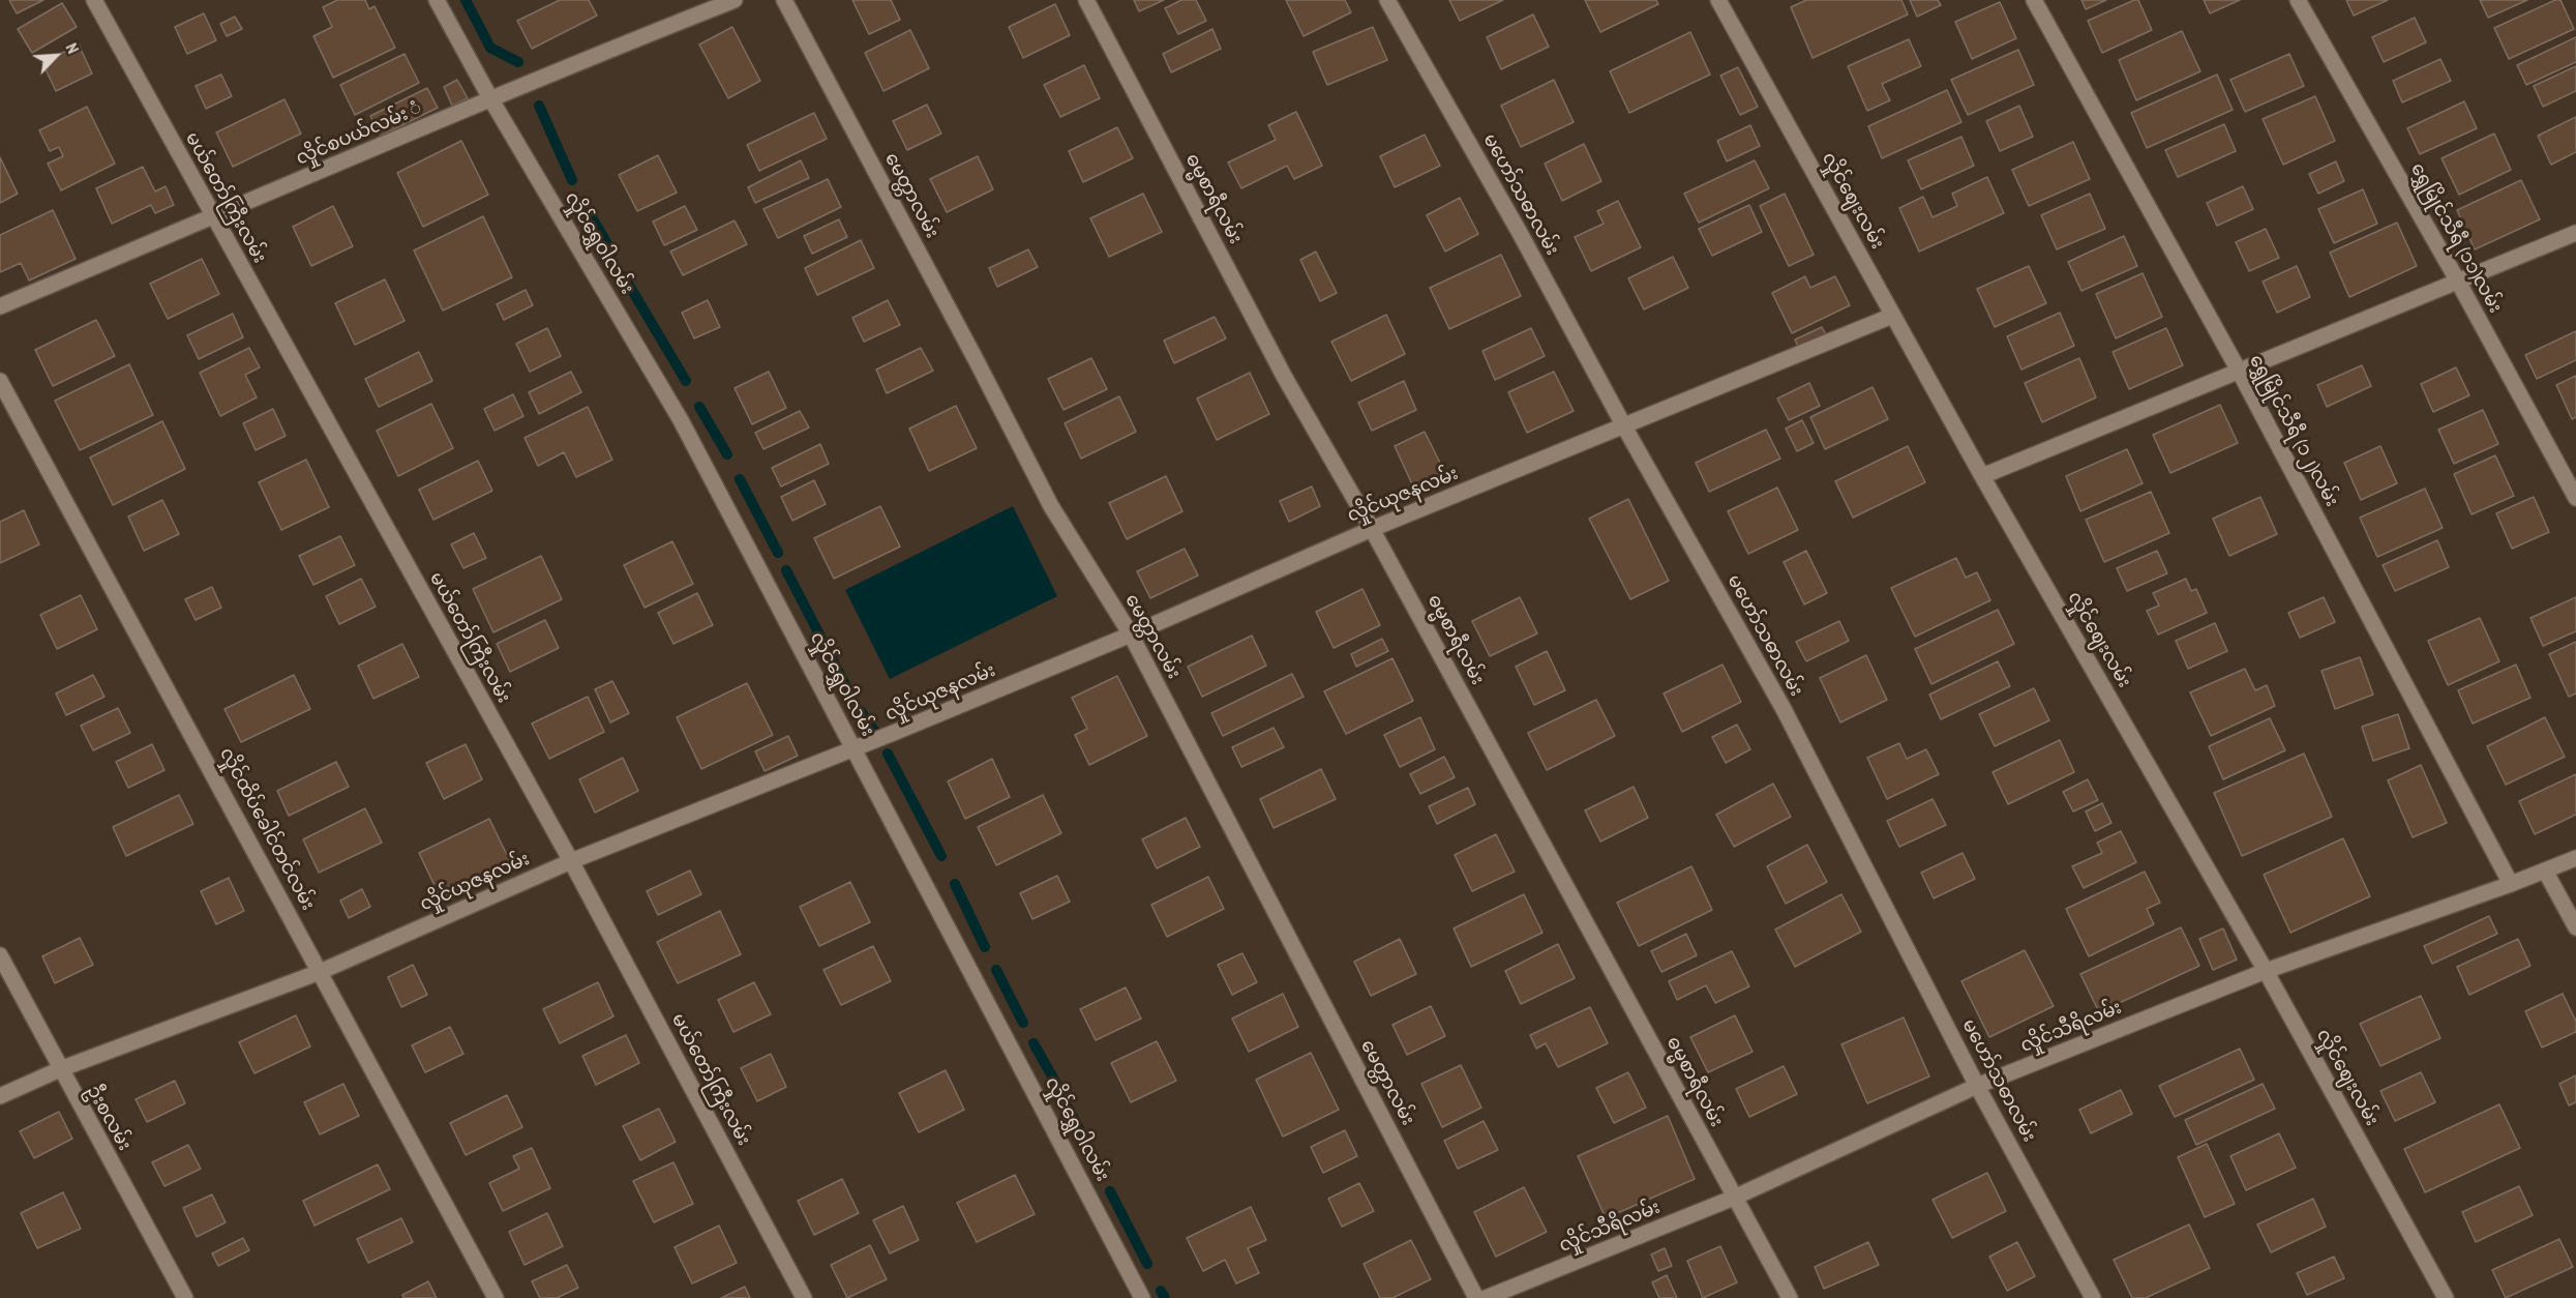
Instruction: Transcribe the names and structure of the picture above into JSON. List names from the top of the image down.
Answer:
{
  "streets": {
    "street": [
      "လှိုင်စပယ်လမ်း ံ",
      "မဟော်သဓာလမ်း",
      "မေတ္တာလမ်း",
      "မယ်တော်ကြီးလမ်း",
      "ဓမ္မစာရီလမ်း",
      "လှိုင်ဈေးလမ်း",
      "ရွှေမြိုင်သီရီ (၁၁)လမ်း",
      "လှိုင်ရွှေဝါလမ်း",
      "ရွှေမြိုင်သီရီ (၁၂)လမ်း",
      "လှိုင်ယုဇနလမ်း",
      "လှိုင်ထိပ်ခေါင်တင်လမ်း",
      "လှိုင်သီရိလမ်း",
      "ဦးစလမ်း"
    ]
  },
  "crossings": [
    ["လှိုင်စပယ်လမ်း ံ", "မယ်တော်ကြီးလမ်း"],
    ["လှိုင်စပယ်လမ်း ံ", "လှိုင်ရွှေဝါလမ်း"],
    ["မဟော်သဓာလမ်း", "လှိုင်ယုဇနလမ်း"],
    ["မဟော်သဓာလမ်း", "လှိုင်သီရိလမ်း"],
    ["မေတ္တာလမ်း", "လှိုင်ယုဇနလမ်း"],
    ["မယ်တော်ကြီးလမ်း", "လှိုင်ယုဇနလမ်း"],
    ["ဓမ္မစာရီလမ်း", "လှိုင်ယုဇနလမ်း"],
    ["ဓမ္မစာရီလမ်း", "လှိုင်သီရိလမ်း"],
    ["လှိုင်ဈေးလမ်း", "လှိုင်ယုဇနလမ်း"],
    ["လှိုင်ဈေးလမ်း", "လှိုင်သီရိလမ်း"],
    ["လှိုင်ရွှေဝါလမ်း", "လှိုင်ယုဇနလမ်း"],
    ["ရွှေမြိုင်သီရီ (၁၂)လမ်း", "လှိုင်သီရိလမ်း"],
    ["လှိုင်ယုဇနလမ်း", "လှိုင်ထိပ်ခေါင်တင်လမ်း"],
    ["လှိုင်ယုဇနလမ်း", "ဦးစလမ်း"]
  ],
  "north": "top right"
}
